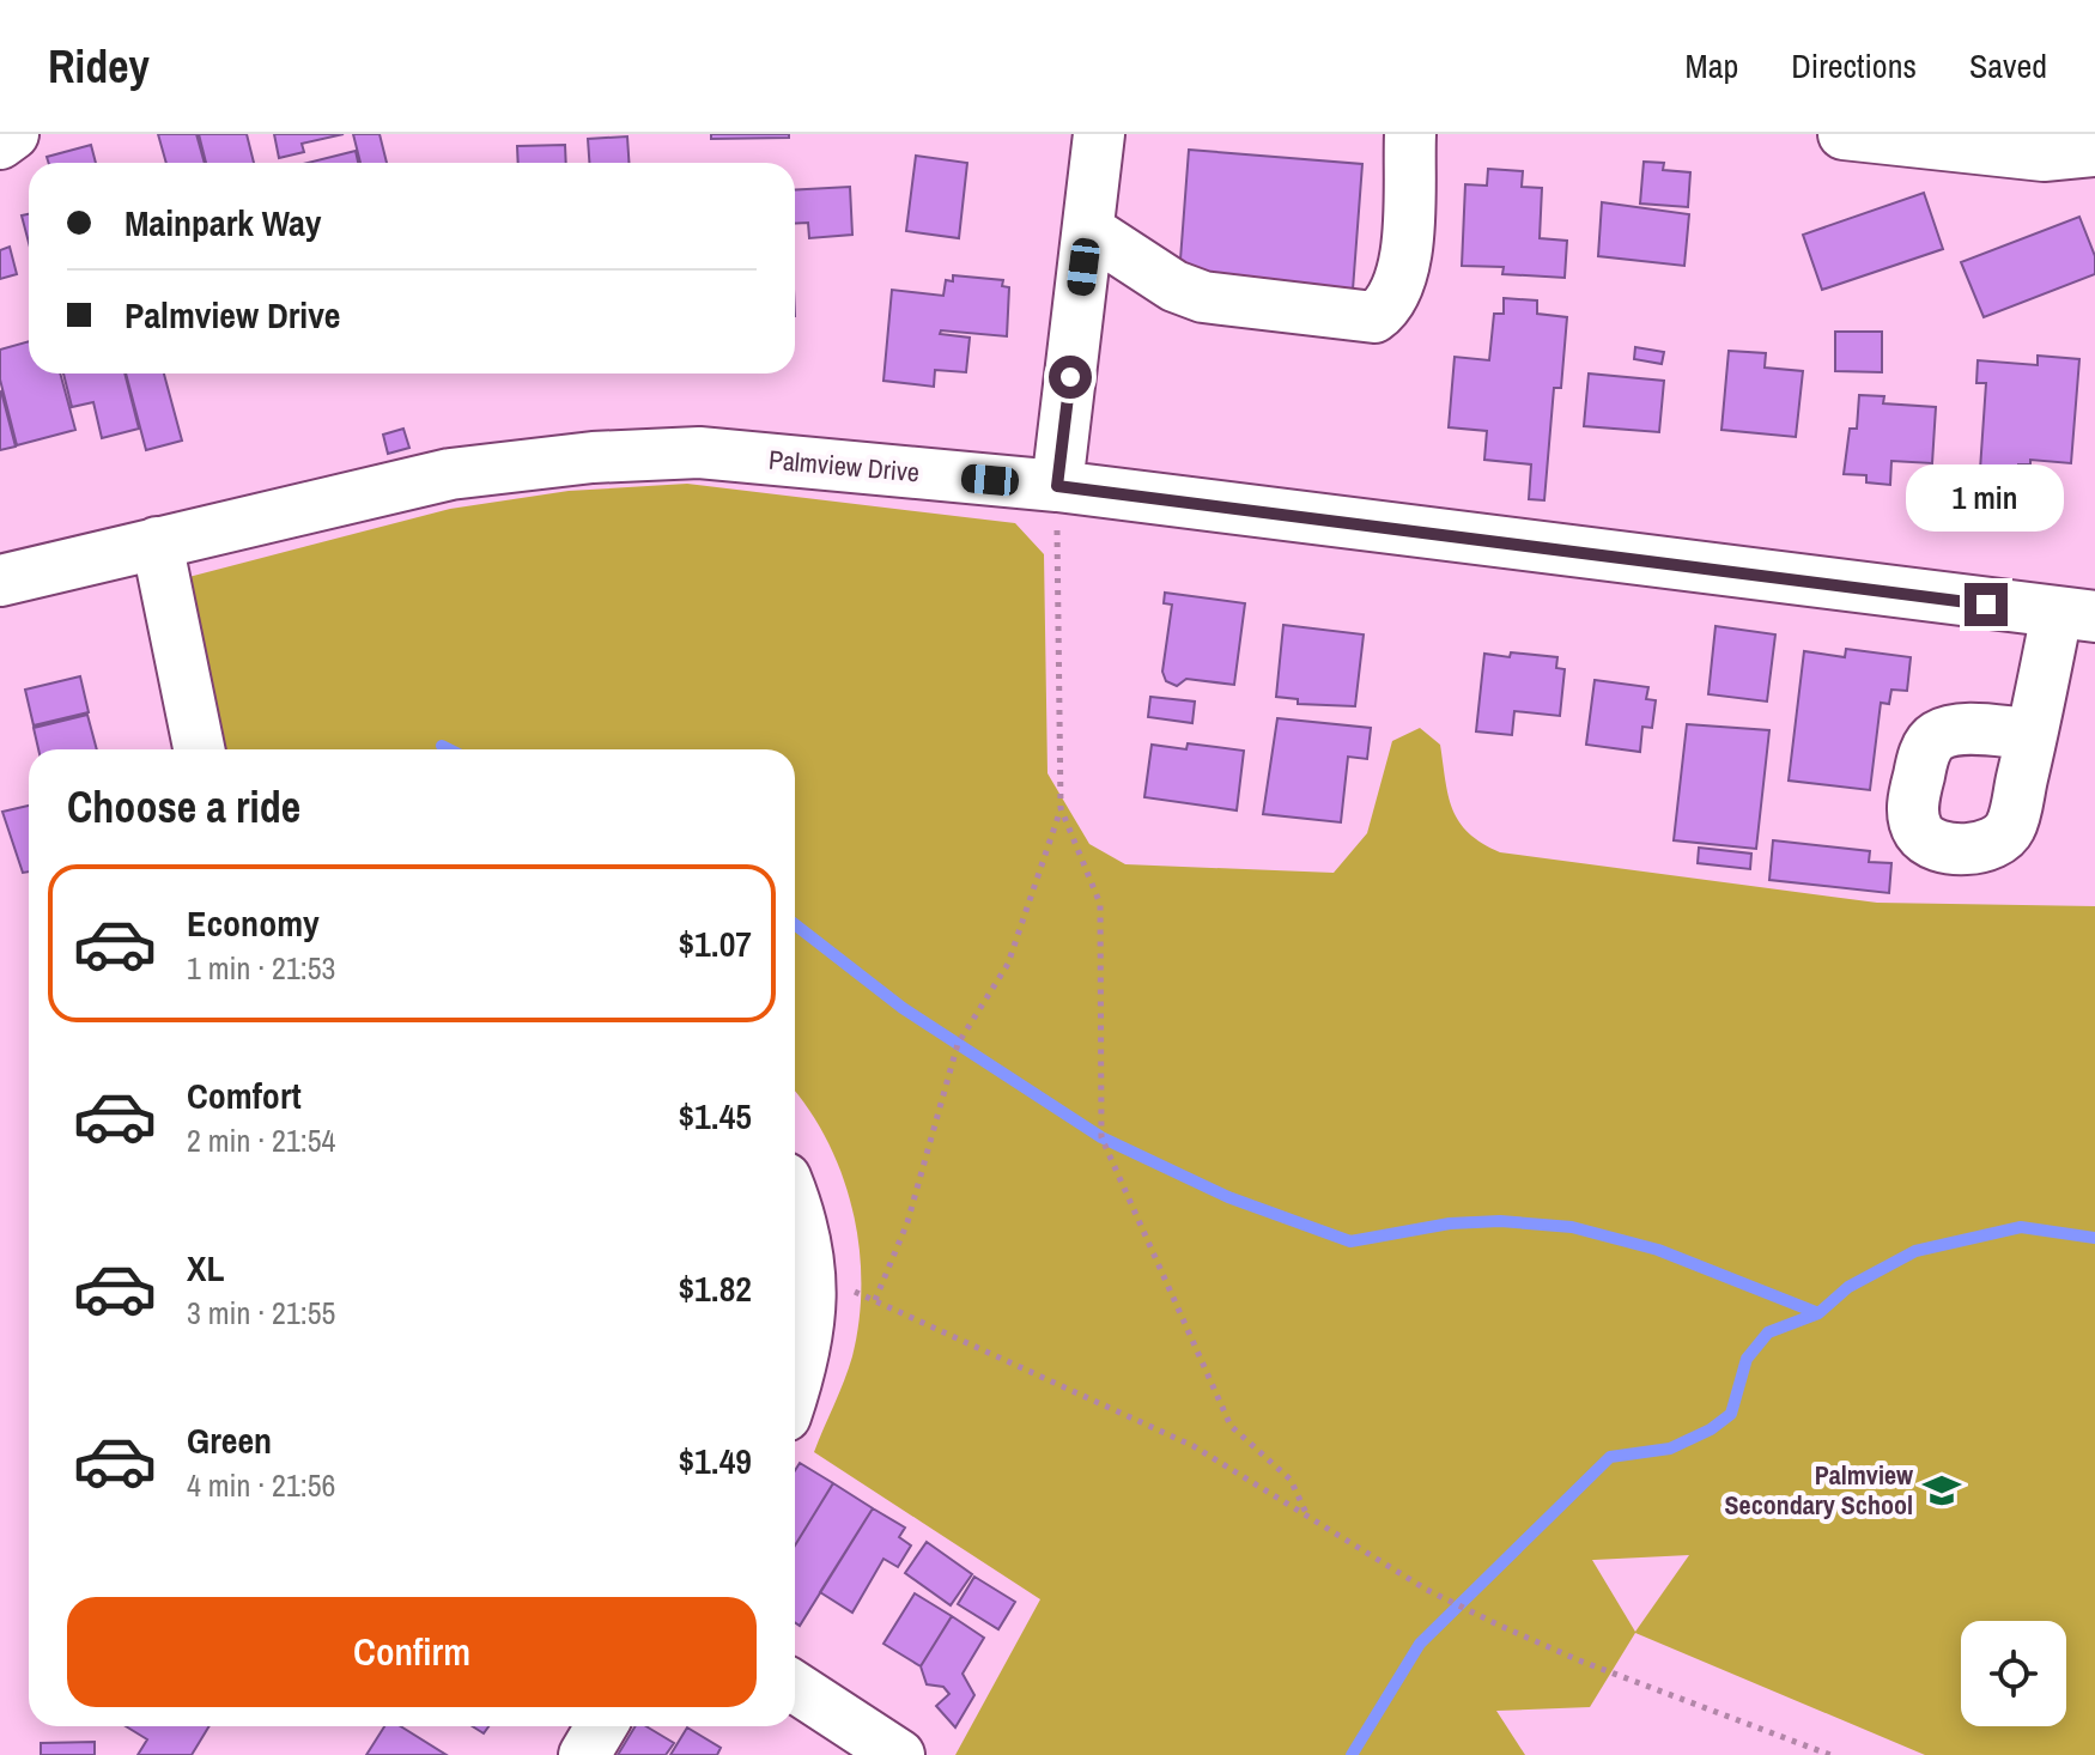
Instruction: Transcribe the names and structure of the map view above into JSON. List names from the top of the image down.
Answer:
{
  "streets": {
    "street": ["Palmview Drive"]
  },
  "places": {
    "school or university": ["Palmview Secondary School"]
  },
  "page": {
    "header": "Ridey",
    "nav": ["Map", "Directions", "Saved"],
    "banner": ["Mainpark Way", "Palmview Drive"],
    "bubble": "1 min",
    "heading": "Choose a ride",
    "list": [
      {
        "name": "Economy",
        "note": "1 min · 21:53",
        "value": "$1.07"
      },
      {
        "name": "Comfort",
        "note": "2 min · 21:54",
        "value": "$1.45"
      },
      {
        "name": "XL",
        "note": "3 min · 21:55",
        "value": "$1.82"
      },
      {
        "name": "Green",
        "note": "4 min · 21:56",
        "value": "$1.49"
      }
    ],
    "buttons": "Confirm"
  }
}
